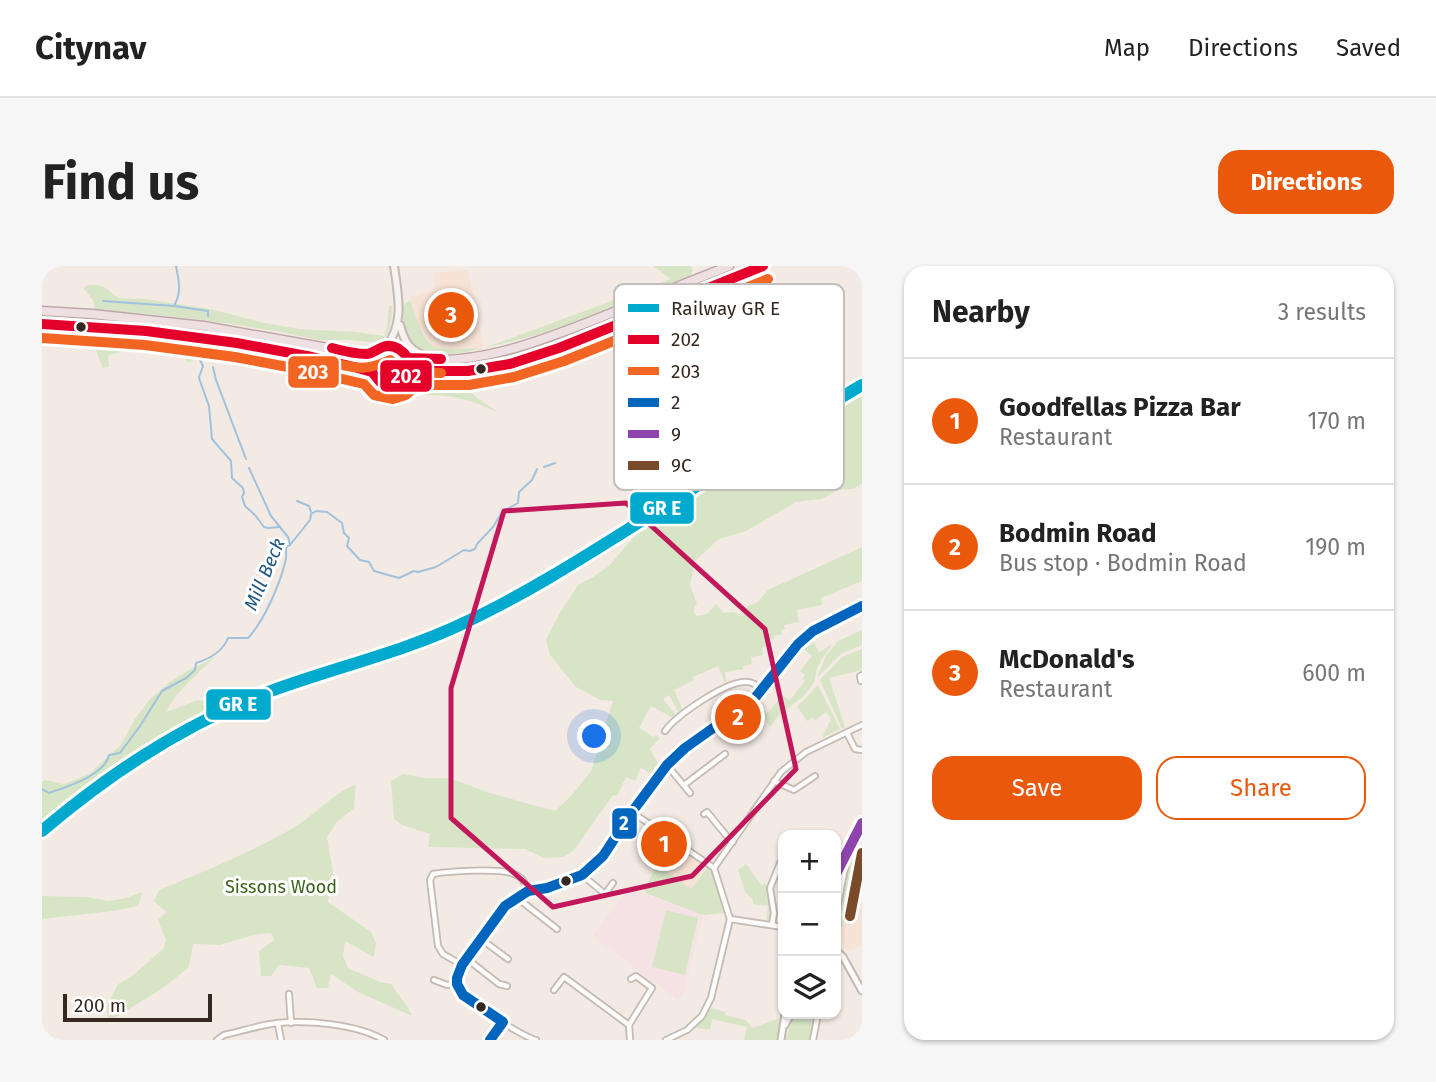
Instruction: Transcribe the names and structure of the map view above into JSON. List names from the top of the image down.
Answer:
{
  "water": ["Mill Beck"],
  "parks": ["Sissons Wood"],
  "lines": [
    "transit line 202",
    "transit line 203",
    "transit line 2",
    "transit line 9",
    "transit line 9C"
  ],
  "legend": [
    "Railway GR E",
    "202",
    "203",
    "2",
    "9",
    "9C"
  ],
  "scale_bar": "200 m",
  "page": {
    "header": "Citynav",
    "nav": ["Map", "Directions", "Saved"],
    "buttons": [
      "Directions",
      ["Save", "Share"]
    ],
    "title": "Find us",
    "heading": ["Nearby", "3 results"],
    "pins": ["3", "2", "1"],
    "list": [
      {
        "mark": "1",
        "name": "Goodfellas Pizza Bar",
        "note": "Restaurant",
        "value": "170 m"
      },
      {
        "mark": "2",
        "name": "Bodmin Road",
        "note": "Bus stop · Bodmin Road",
        "value": "190 m"
      },
      {
        "mark": "3",
        "name": "McDonald's",
        "note": "Restaurant",
        "value": "600 m"
      }
    ],
    "map_buttons": ["+", "−"],
    "scale": "200 m"
  }
}
